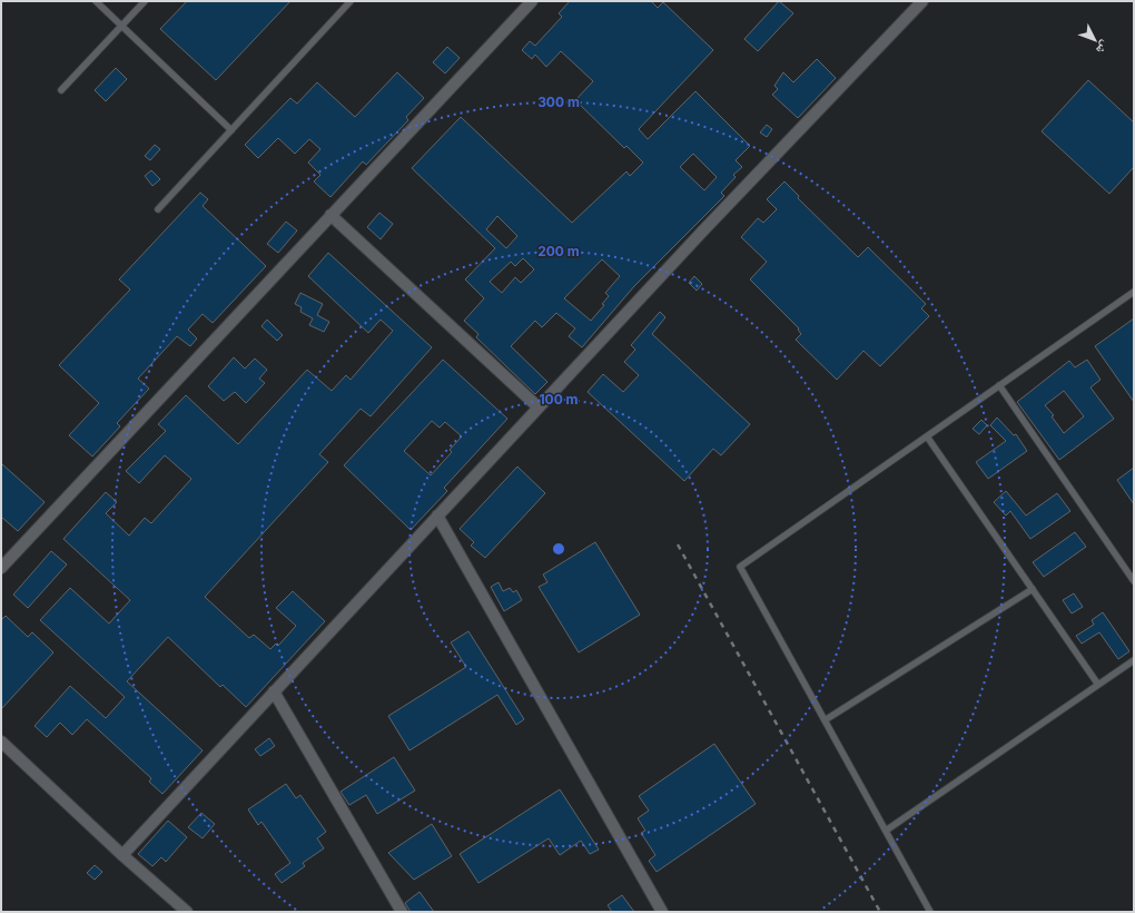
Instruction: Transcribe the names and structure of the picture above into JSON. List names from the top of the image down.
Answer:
{
  "north": "bottom right",
  "rings": ["300 m", "200 m", "100 m"]
}
